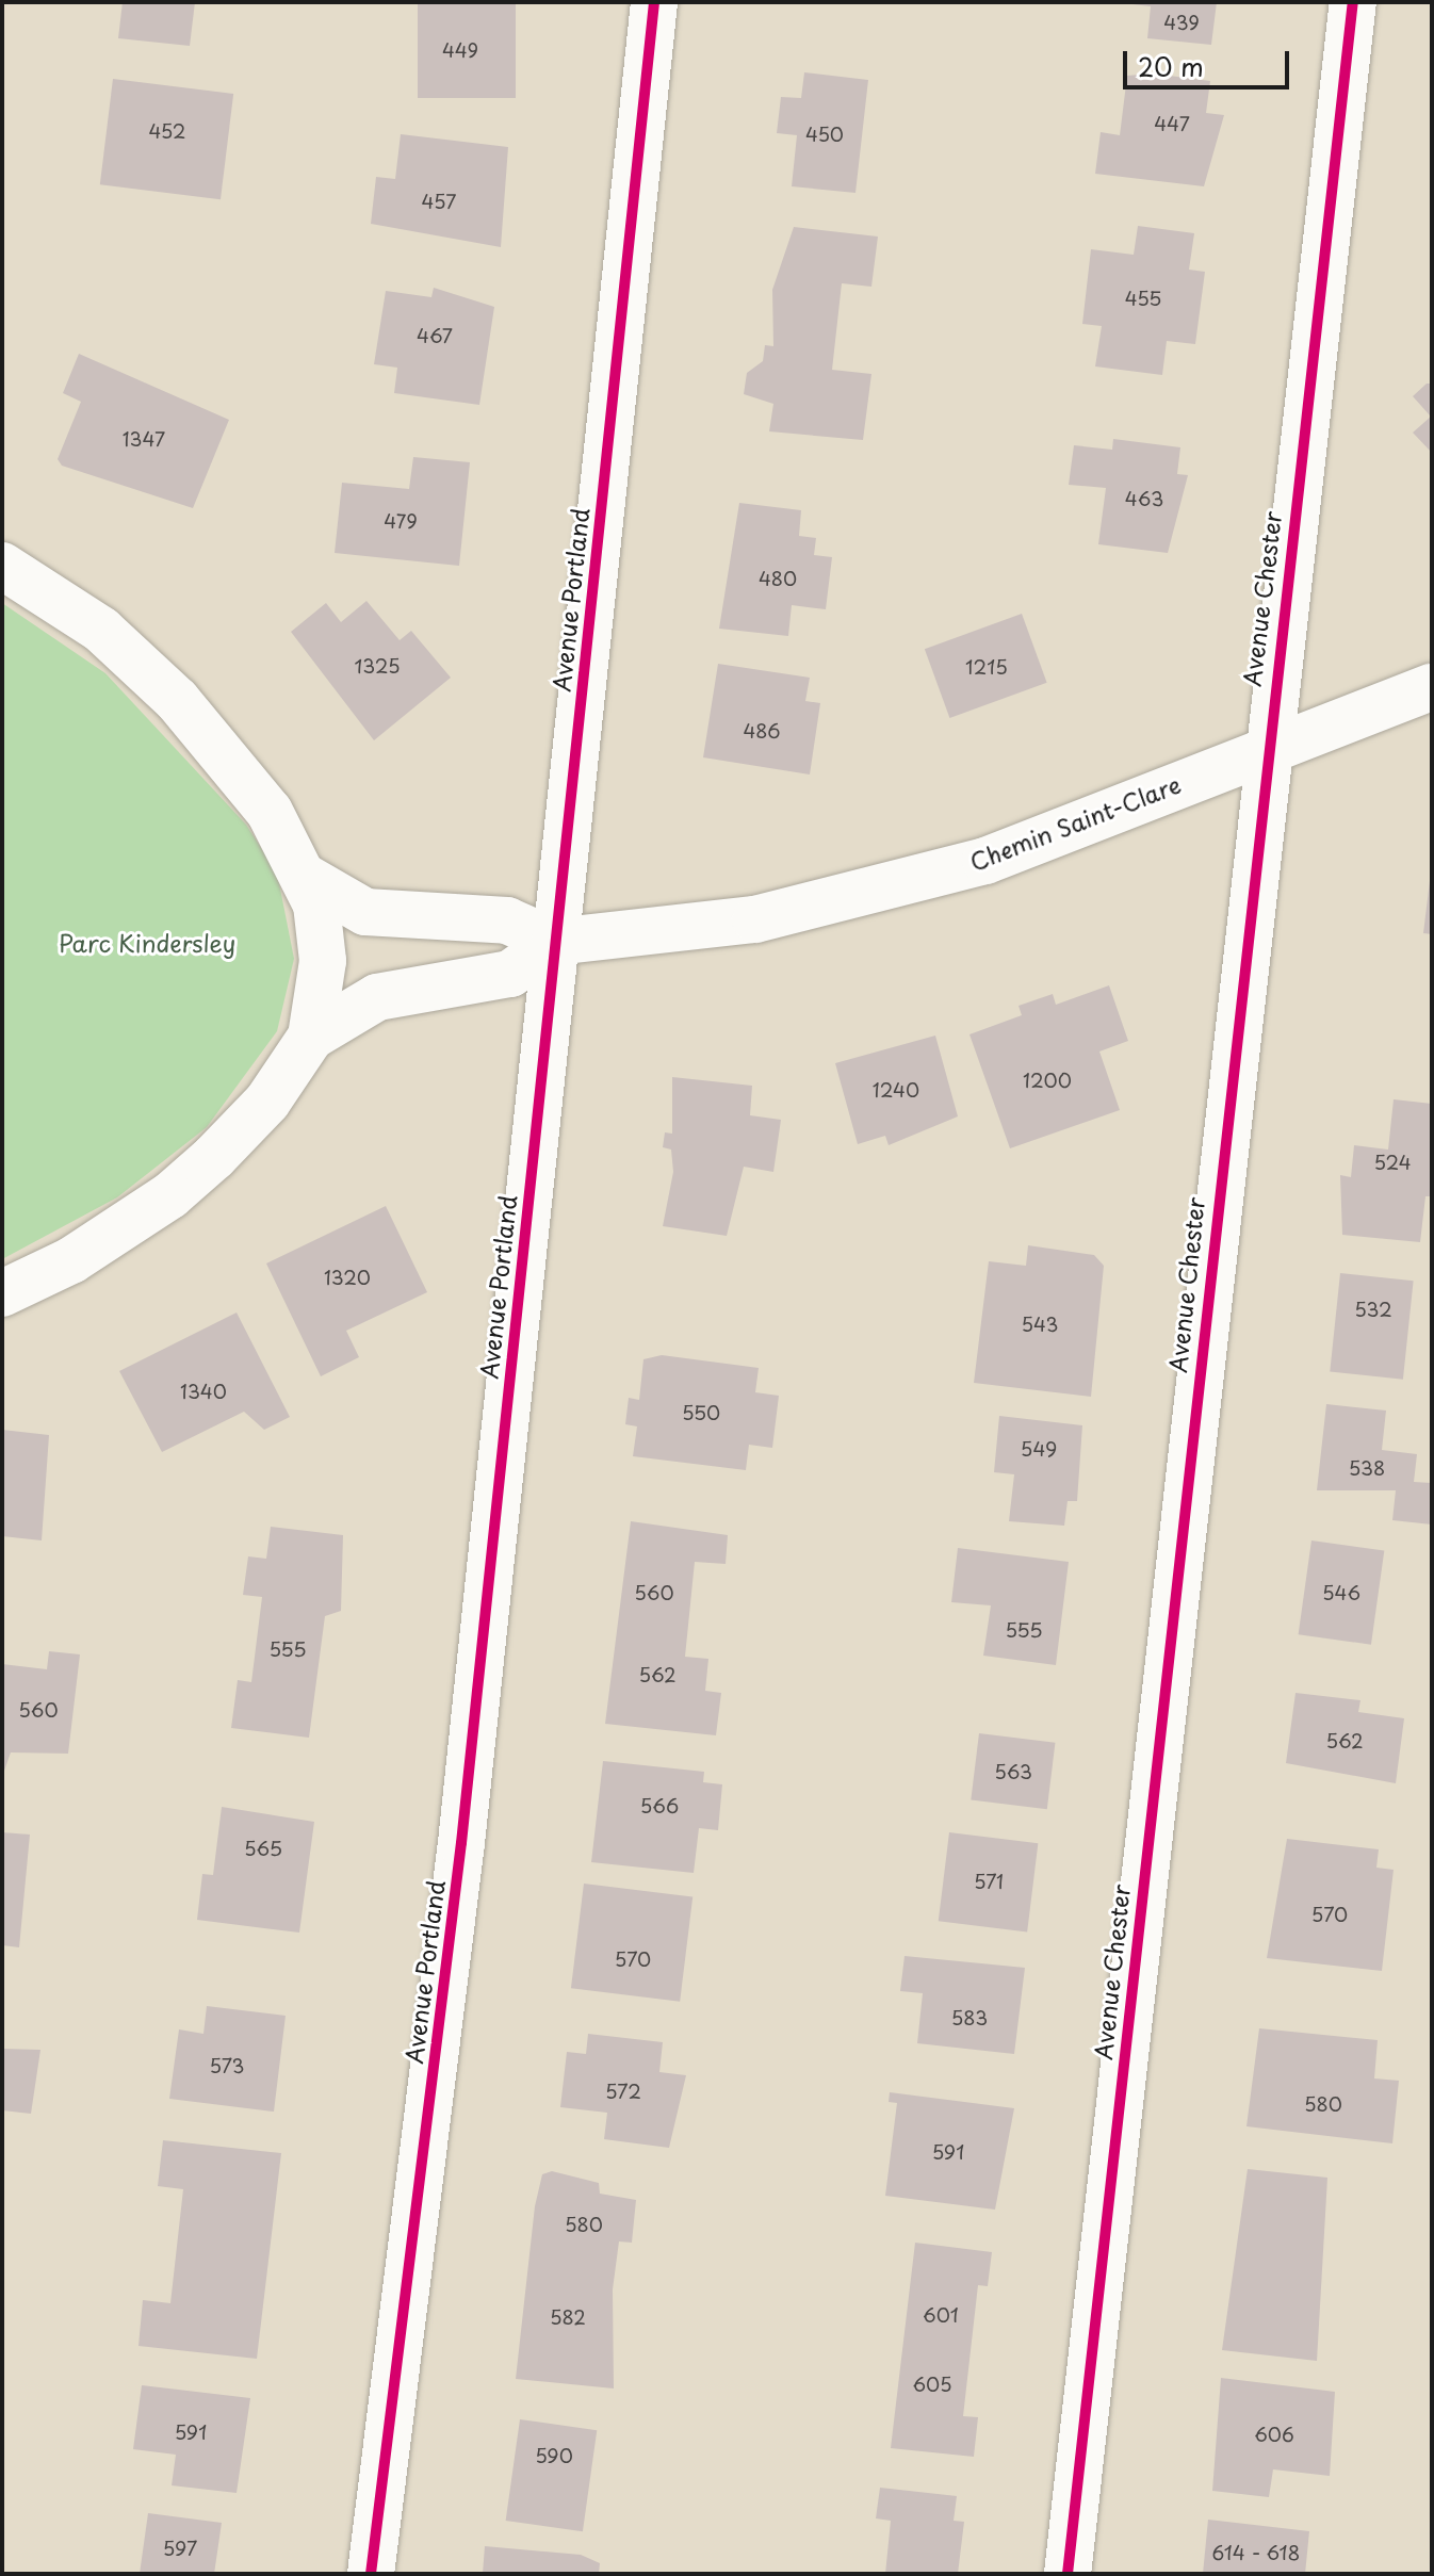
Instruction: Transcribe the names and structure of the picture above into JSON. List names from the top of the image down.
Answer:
{
  "streets": {
    "street": ["Avenue Chester", "Avenue Portland", "Chemin Saint-Clare"]
  },
  "crossings": [
    ["Avenue Chester", "Chemin Saint-Clare"],
    ["Avenue Portland", "Chemin Saint-Clare"]
  ],
  "parks": ["Parc Kindersley"],
  "house_numbers": [
    "439",
    "449",
    "447",
    "452",
    "450",
    "457",
    "455",
    "467",
    "1347",
    "463",
    "479",
    "480",
    "1325",
    "1215",
    "486",
    "1200",
    "1240",
    "524",
    "1320",
    "532",
    "543",
    "1340",
    "550",
    "549",
    "538",
    "560",
    "546",
    "555",
    "555",
    "562",
    "560",
    "562",
    "563",
    "566",
    "565",
    "571",
    "570",
    "570",
    "583",
    "573",
    "572",
    "580",
    "591",
    "580",
    "601",
    "582",
    "605",
    "591",
    "606",
    "590",
    "597",
    "614 - 618"
  ],
  "scale_bar": "20 m"
}
